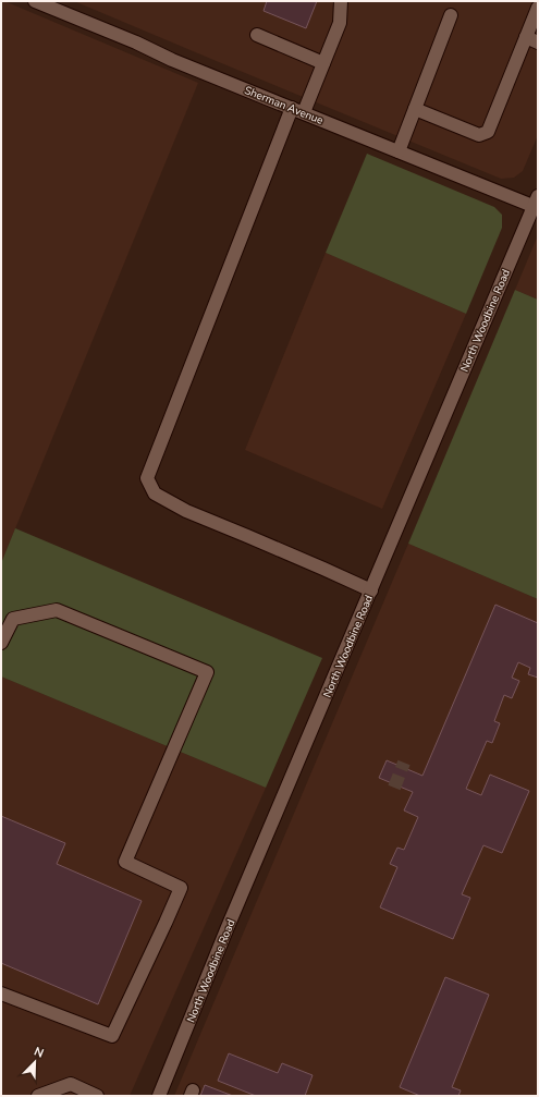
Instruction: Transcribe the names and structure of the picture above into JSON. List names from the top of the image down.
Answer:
{
  "streets": {
    "street": ["Sherman Avenue", "North Woodbine Road"]
  },
  "crossings": [
    ["Sherman Avenue", "North Woodbine Road"]
  ],
  "north": "top right"
}
